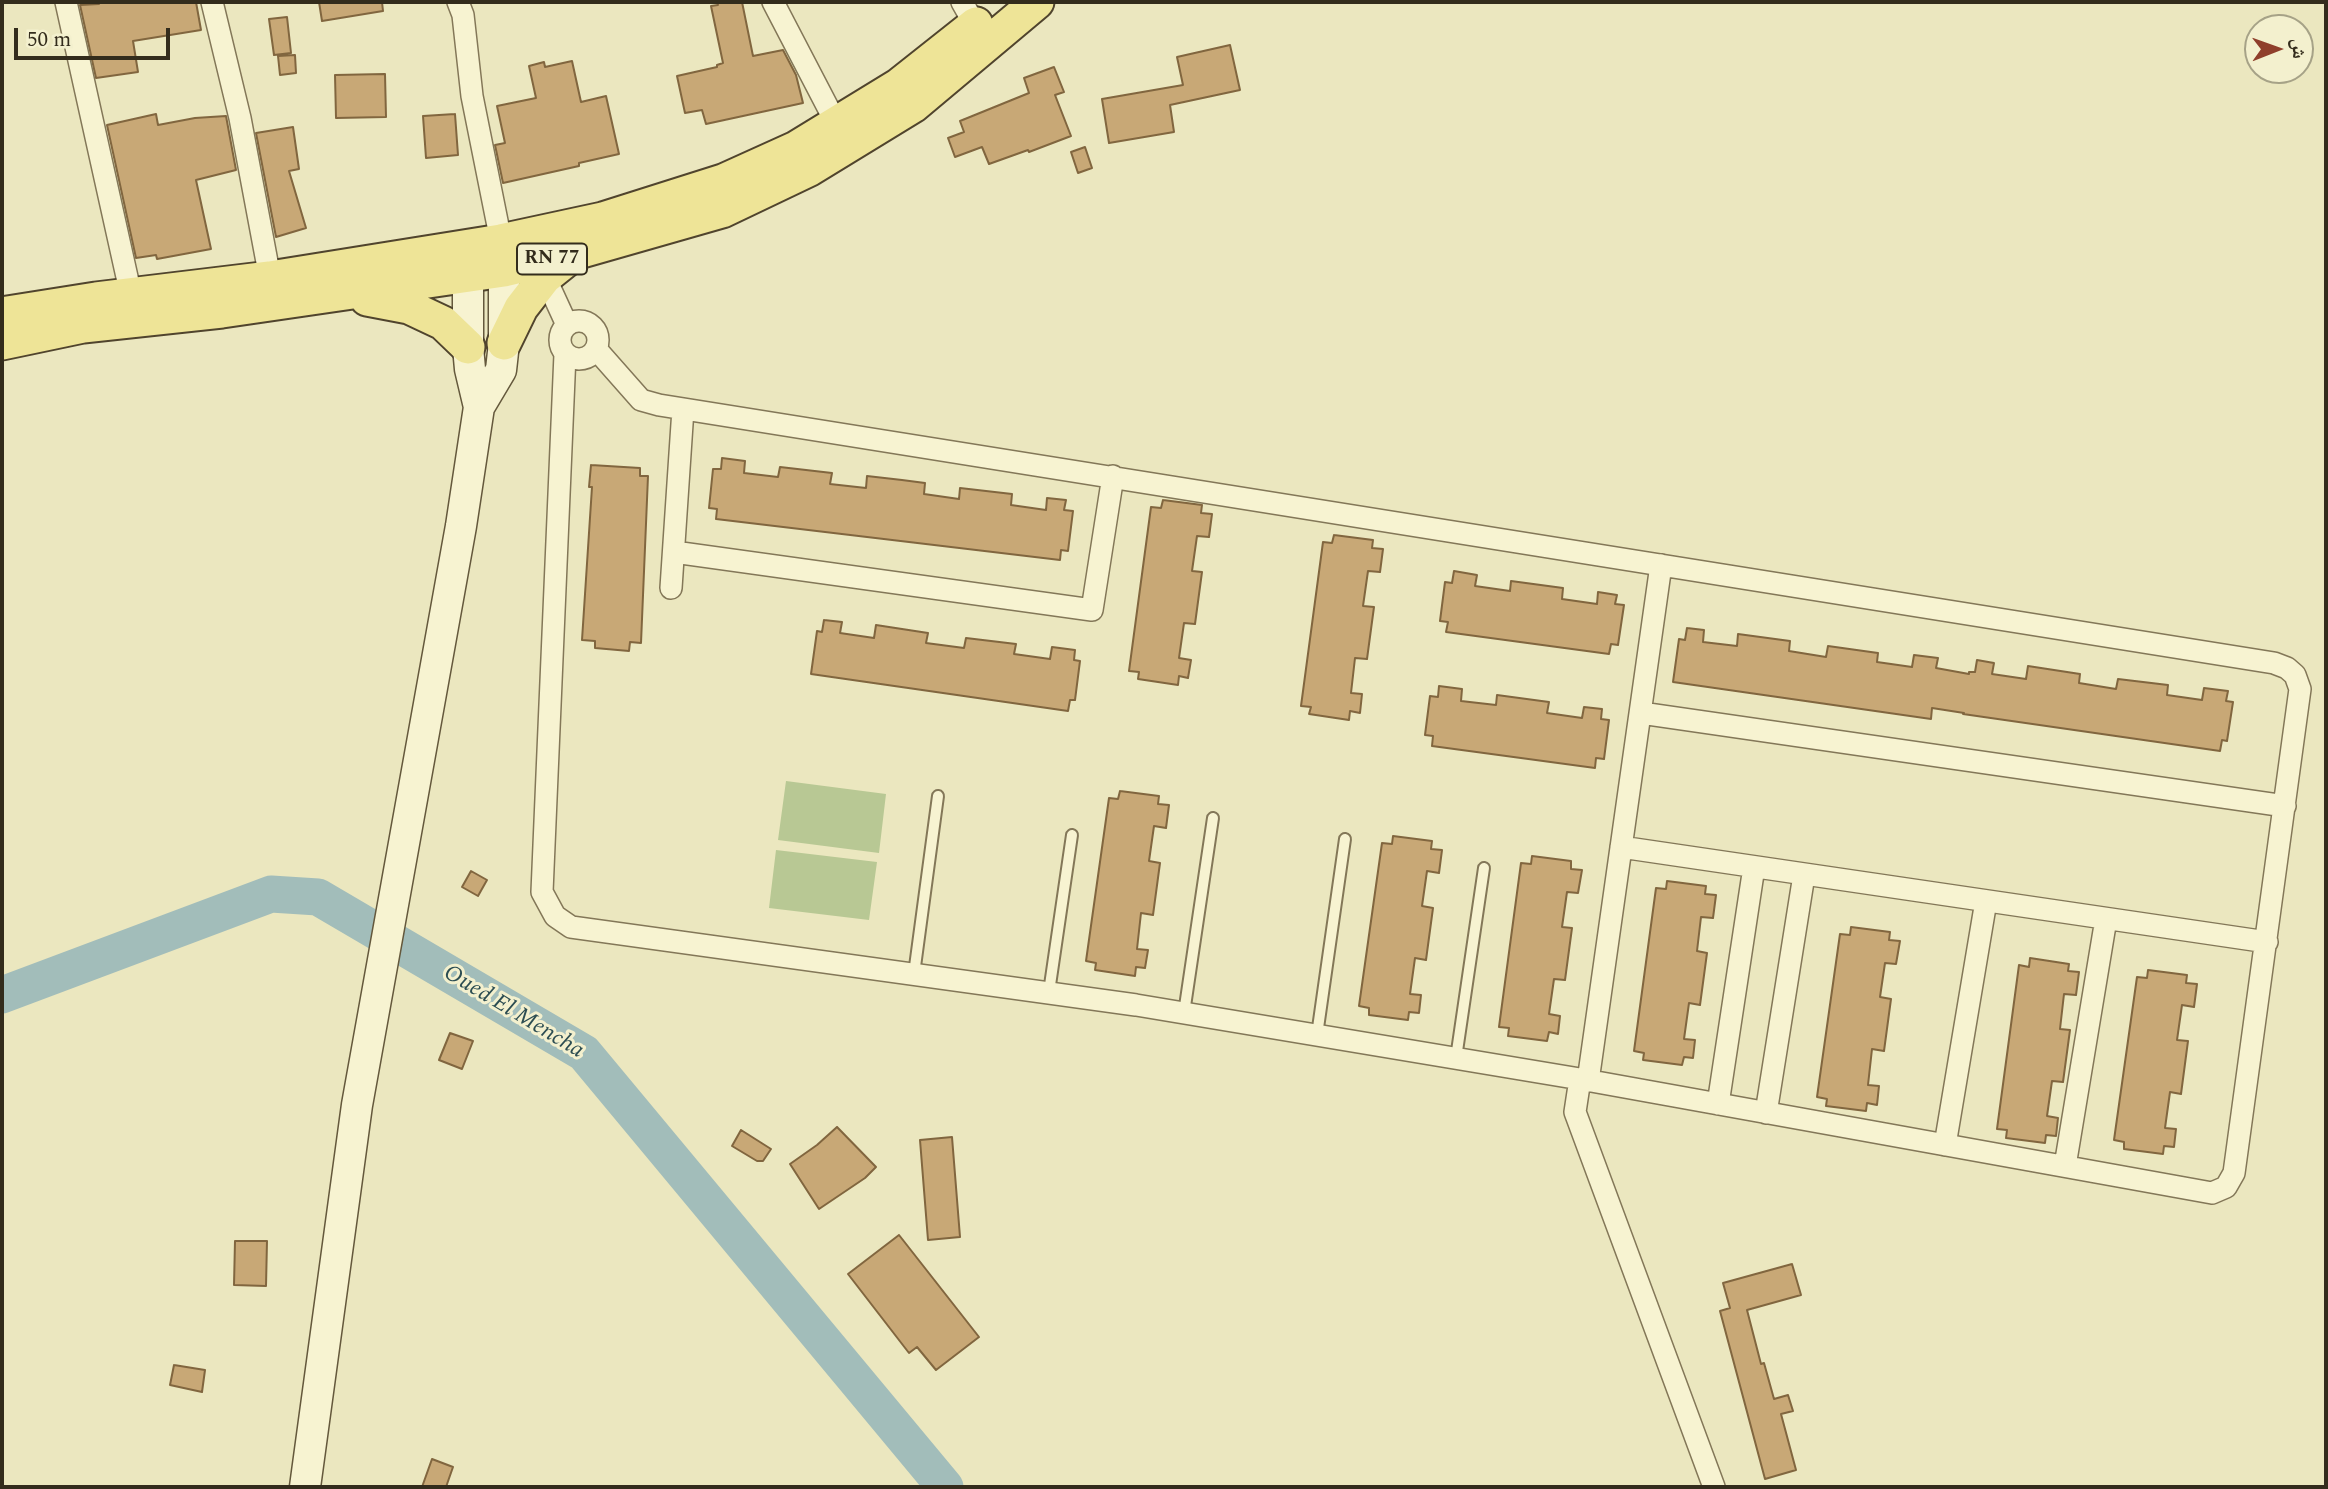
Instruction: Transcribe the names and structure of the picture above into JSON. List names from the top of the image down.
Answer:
{
  "streets": {
    "main road": ["RN 77"]
  },
  "water": ["Oued El Mencha"],
  "scale_bar": "50 m",
  "north": "right"
}
